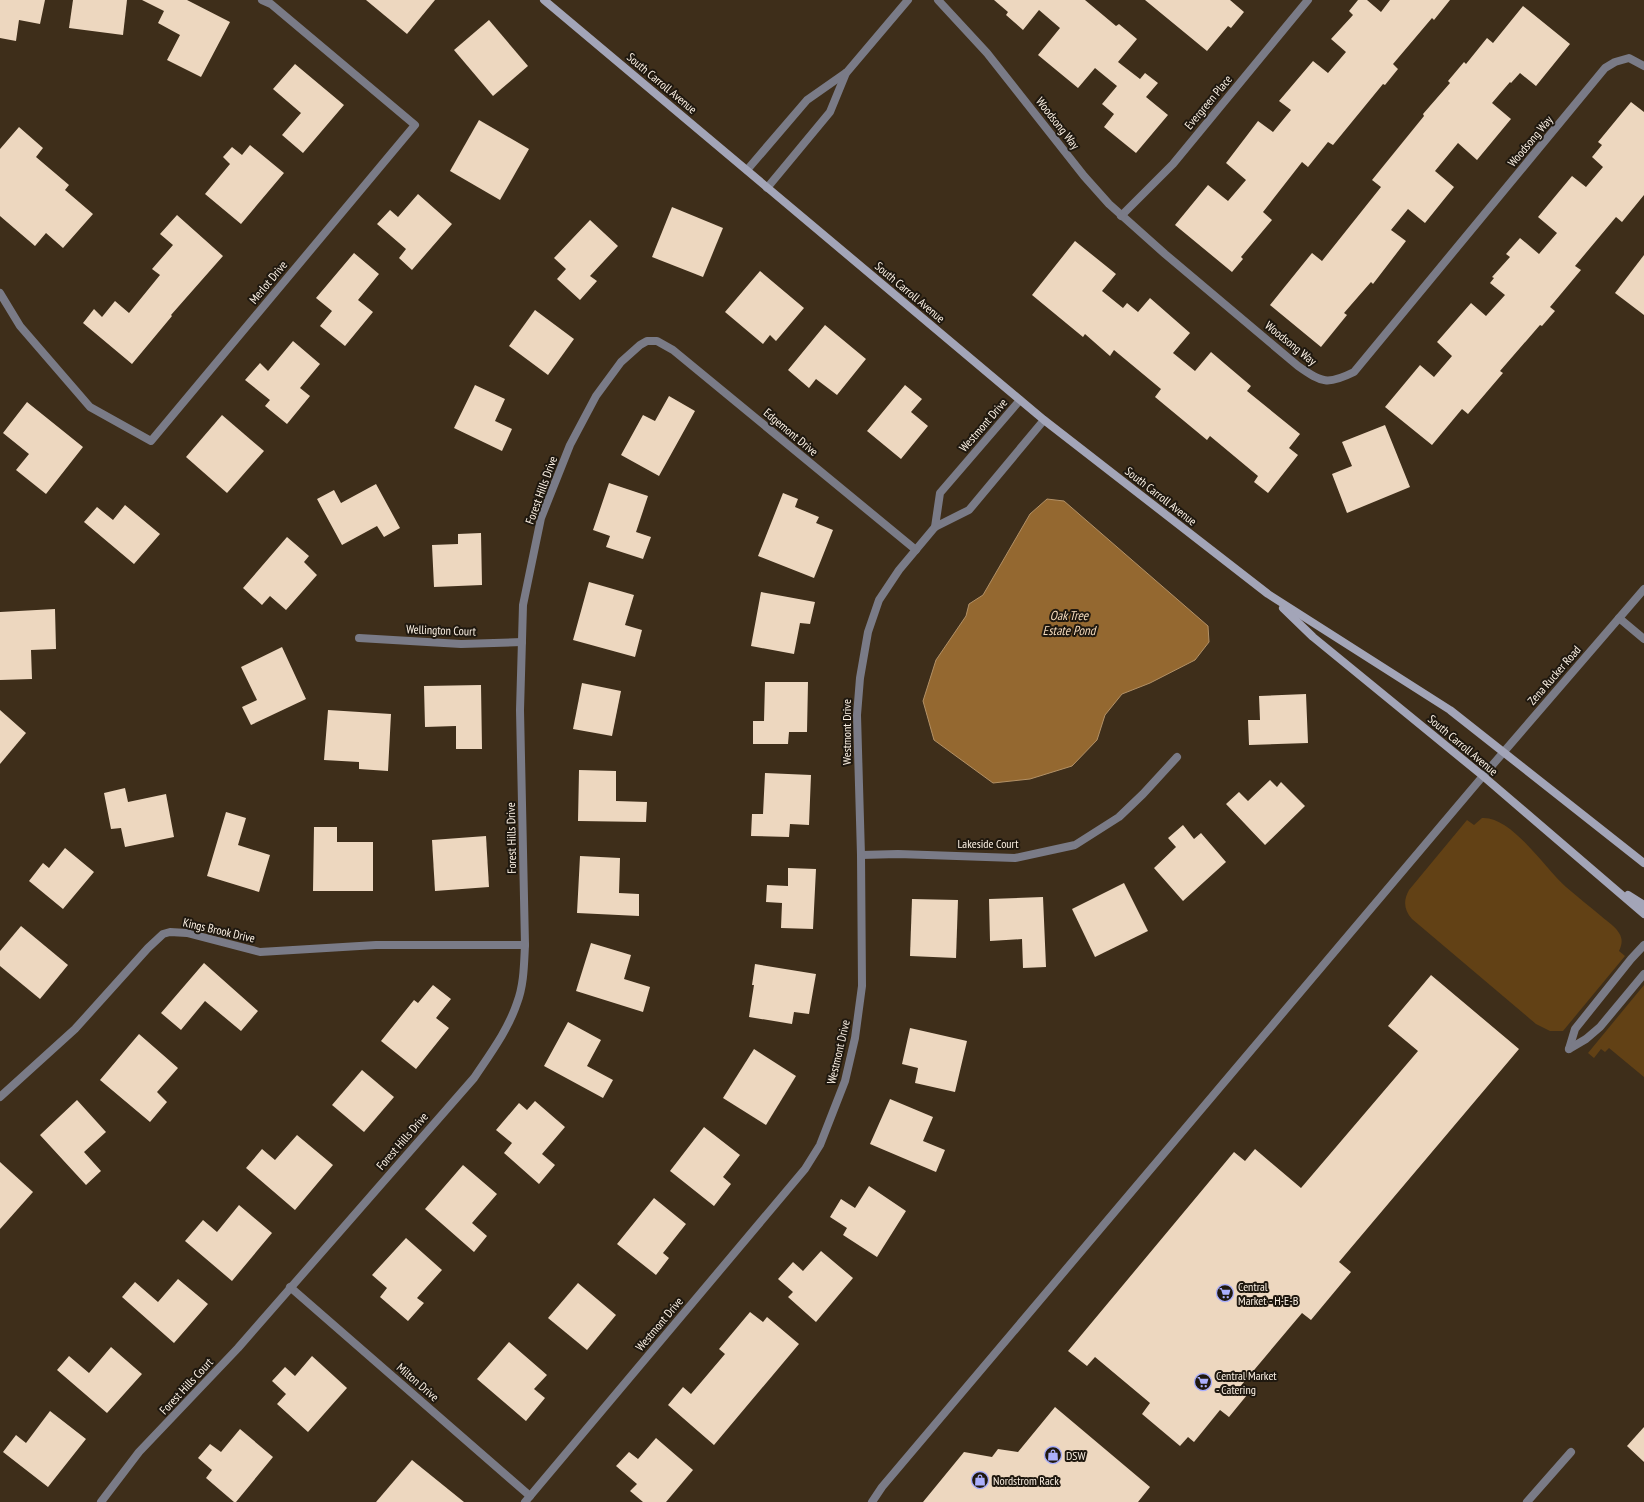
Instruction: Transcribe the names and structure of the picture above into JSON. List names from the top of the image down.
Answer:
{
  "streets": {
    "main road": ["South Carroll Avenue"],
    "street": [
      "Evergreen Place",
      "Woodsong Way",
      "Merlot Drive",
      "Westmont Drive",
      "Edgemont Drive",
      "Forest Hills Drive",
      "Wellington Court",
      "Zena Rucker Road",
      "Lakeside Court",
      "Kings Brook Drive",
      "Milton Drive",
      "Forest Hills Court"
    ]
  },
  "crossings": [
    ["South Carroll Avenue", "Westmont Drive"],
    ["South Carroll Avenue", "Zena Rucker Road"],
    ["Evergreen Place", "Woodsong Way"],
    ["Westmont Drive", "Edgemont Drive"],
    ["Westmont Drive", "Lakeside Court"],
    ["Westmont Drive", "Milton Drive"],
    ["Edgemont Drive", "Forest Hills Drive"],
    ["Forest Hills Drive", "Wellington Court"],
    ["Forest Hills Drive", "Kings Brook Drive"],
    ["Forest Hills Drive", "Milton Drive"],
    ["Forest Hills Drive", "Forest Hills Court"],
    ["Milton Drive", "Forest Hills Court"]
  ],
  "water": ["Oak Tree Estate Pond"],
  "places": {
    "supermarket": ["Central Market - H-E-B", "Central Market - Catering"],
    "shop": ["DSW", "Nordstrom Rack"]
  }
}
